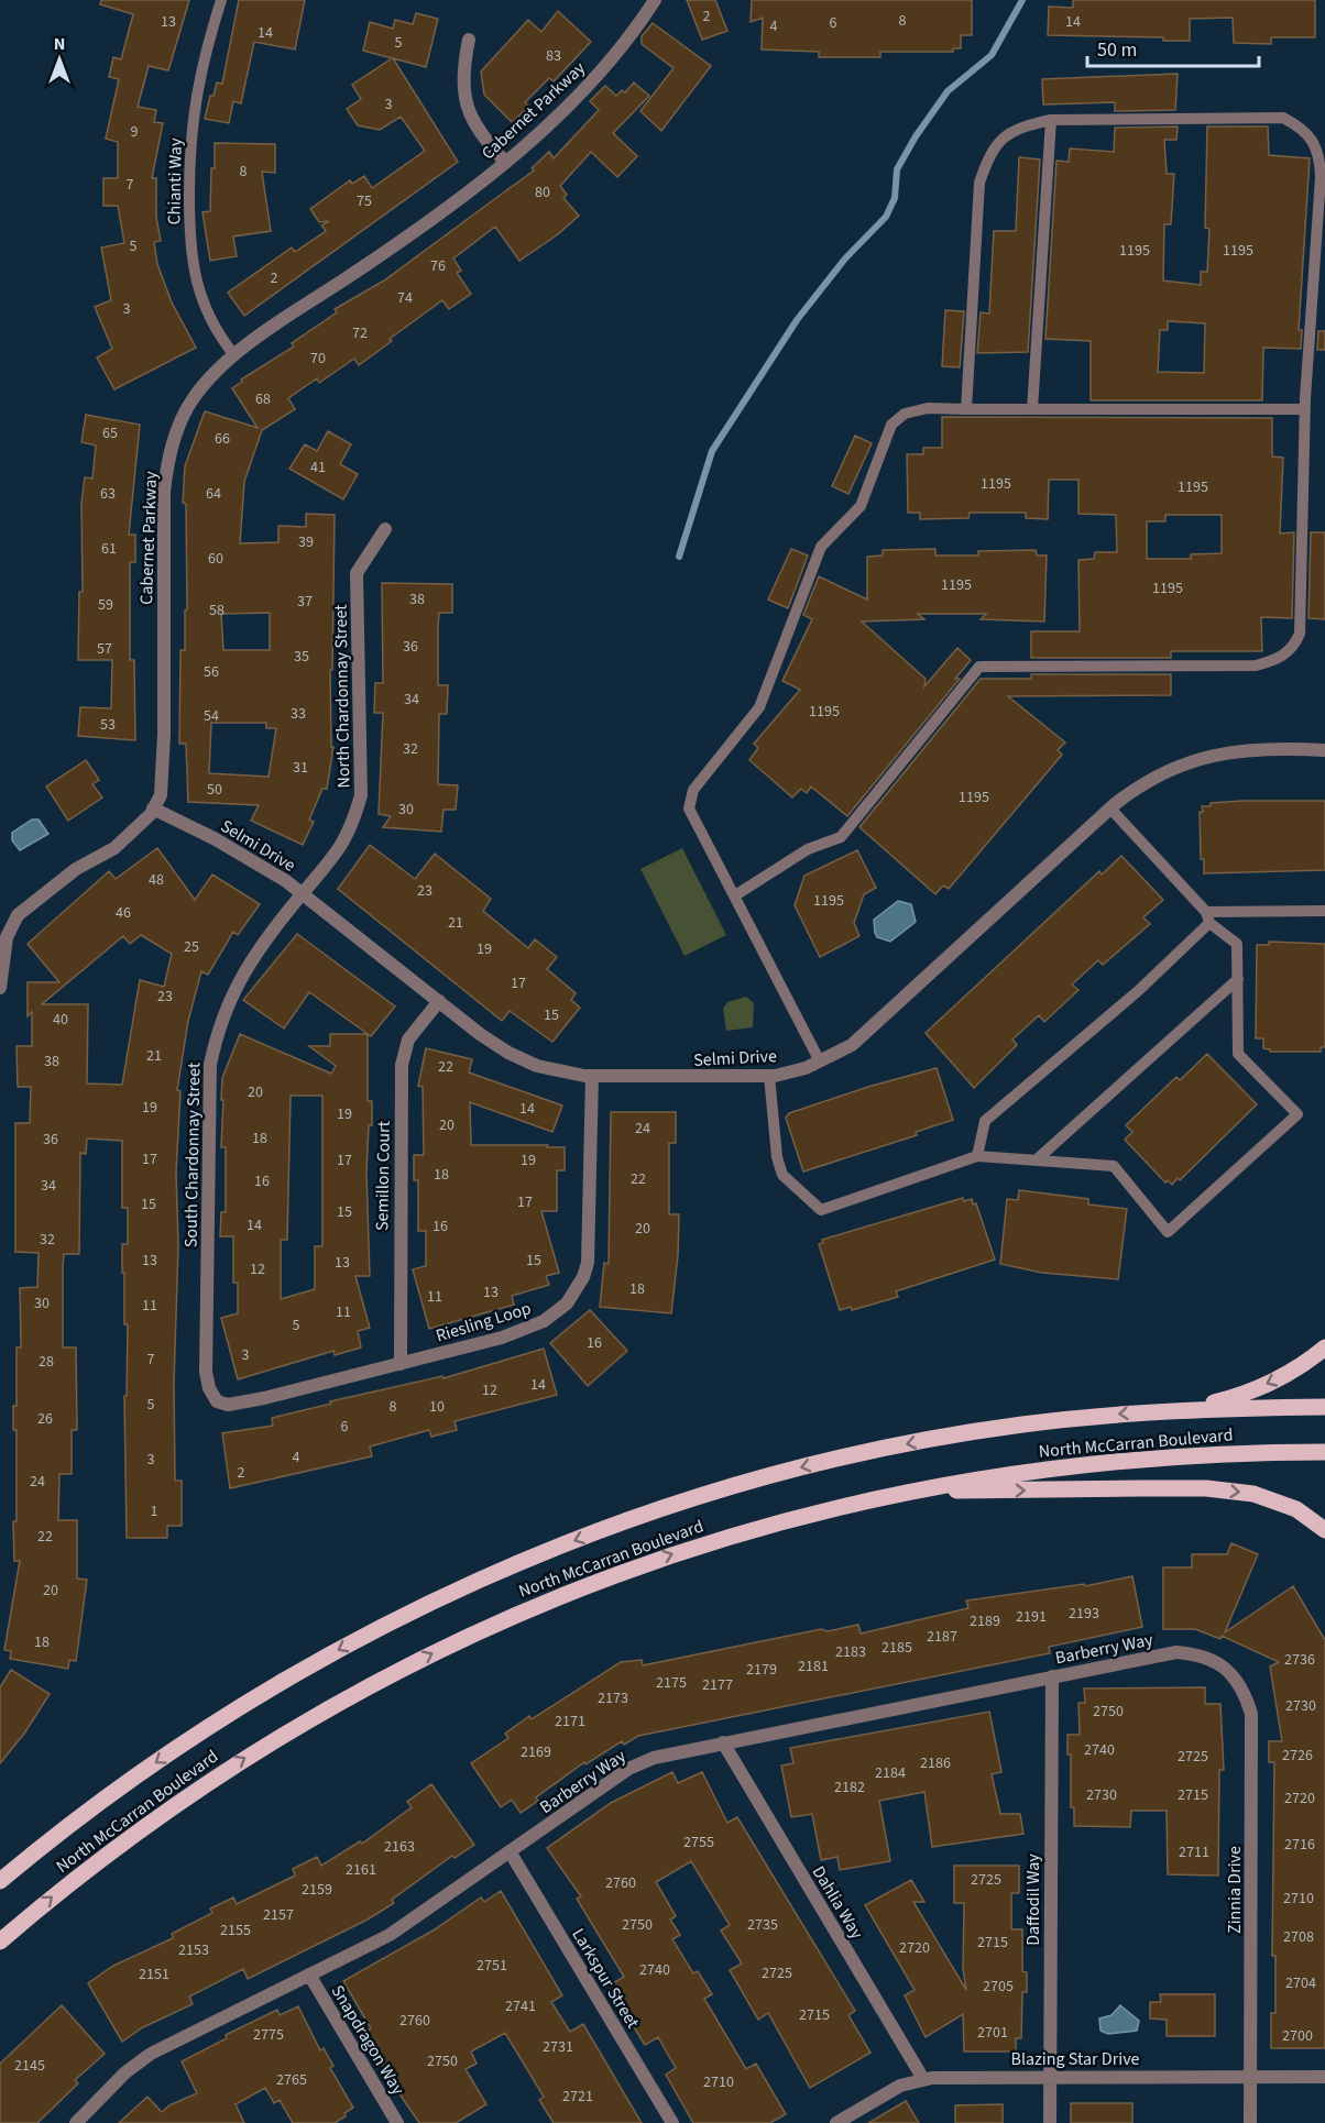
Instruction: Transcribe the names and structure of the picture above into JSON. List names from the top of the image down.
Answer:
{
  "streets": {
    "main road": ["North McCarran Boulevard"],
    "street": [
      "Cabernet Parkway",
      "North Chardonnay Street",
      "Selmi Drive",
      "South Chardonnay Street",
      "Semillon Court",
      "Riesling Loop",
      "Barberry Way",
      "Zinnia Drive",
      "Daffodil Way",
      "Dahlia Way",
      "Larkspur Street",
      "Snapdragon Way",
      "Blazing Star Drive"
    ],
    "lane": ["Chianti Way"]
  },
  "crossings": [
    ["Cabernet Parkway", "Chianti Way"],
    ["Cabernet Parkway", "Selmi Drive"],
    ["North Chardonnay Street", "Selmi Drive"],
    ["North Chardonnay Street", "South Chardonnay Street"],
    ["Selmi Drive", "South Chardonnay Street"],
    ["Selmi Drive", "Semillon Court"],
    ["Selmi Drive", "Riesling Loop"],
    ["South Chardonnay Street", "Riesling Loop"],
    ["Semillon Court", "Riesling Loop"],
    ["Barberry Way", "Zinnia Drive"],
    ["Barberry Way", "Daffodil Way"],
    ["Barberry Way", "Dahlia Way"],
    ["Barberry Way", "Larkspur Street"],
    ["Barberry Way", "Snapdragon Way"],
    ["Zinnia Drive", "Blazing Star Drive"],
    ["Daffodil Way", "Blazing Star Drive"],
    ["Dahlia Way", "Blazing Star Drive"]
  ],
  "house_numbers": [
    "2",
    "8",
    "13",
    "14",
    "6",
    "4",
    "14",
    "5",
    "83",
    "3",
    "9",
    "8",
    "7",
    "80",
    "75",
    "5",
    "1195",
    "1195",
    "76",
    "2",
    "74",
    "3",
    "72",
    "70",
    "68",
    "65",
    "66",
    "41",
    "1195",
    "1195",
    "63",
    "64",
    "39",
    "61",
    "60",
    "1195",
    "1195",
    "38",
    "37",
    "59",
    "58",
    "36",
    "57",
    "35",
    "56",
    "34",
    "1195",
    "33",
    "54",
    "53",
    "32",
    "31",
    "50",
    "1195",
    "30",
    "48",
    "23",
    "1195",
    "46",
    "21",
    "25",
    "19",
    "17",
    "23",
    "15",
    "40",
    "21",
    "38",
    "22",
    "20",
    "19",
    "14",
    "19",
    "20",
    "24",
    "18",
    "36",
    "17",
    "17",
    "19",
    "18",
    "22",
    "16",
    "34",
    "17",
    "15",
    "15",
    "14",
    "16",
    "20",
    "32",
    "13",
    "15",
    "13",
    "12",
    "18",
    "13",
    "11",
    "30",
    "11",
    "11",
    "5",
    "16",
    "3",
    "7",
    "28",
    "14",
    "12",
    "5",
    "8",
    "10",
    "26",
    "6",
    "4",
    "3",
    "2",
    "24",
    "1",
    "22",
    "20",
    "2193",
    "2191",
    "2189",
    "2187",
    "18",
    "2185",
    "2183",
    "2736",
    "2181",
    "2179",
    "2175",
    "2177",
    "2173",
    "2730",
    "2750",
    "2171",
    "2740",
    "2169",
    "2726",
    "2725",
    "2186",
    "2184",
    "2182",
    "2730",
    "2715",
    "2720",
    "2755",
    "2716",
    "2163",
    "2711",
    "2161",
    "2725",
    "2760",
    "2159",
    "2710",
    "2157",
    "2750",
    "2735",
    "2155",
    "2708",
    "2715",
    "2720",
    "2153",
    "2751",
    "2740",
    "2725",
    "2151",
    "2704",
    "2705",
    "2741",
    "2715",
    "2760",
    "2701",
    "2775",
    "2700",
    "2731",
    "2750",
    "2145",
    "2765",
    "2710",
    "2721"
  ],
  "scale_bar": "50 m",
  "north": "top"
}
